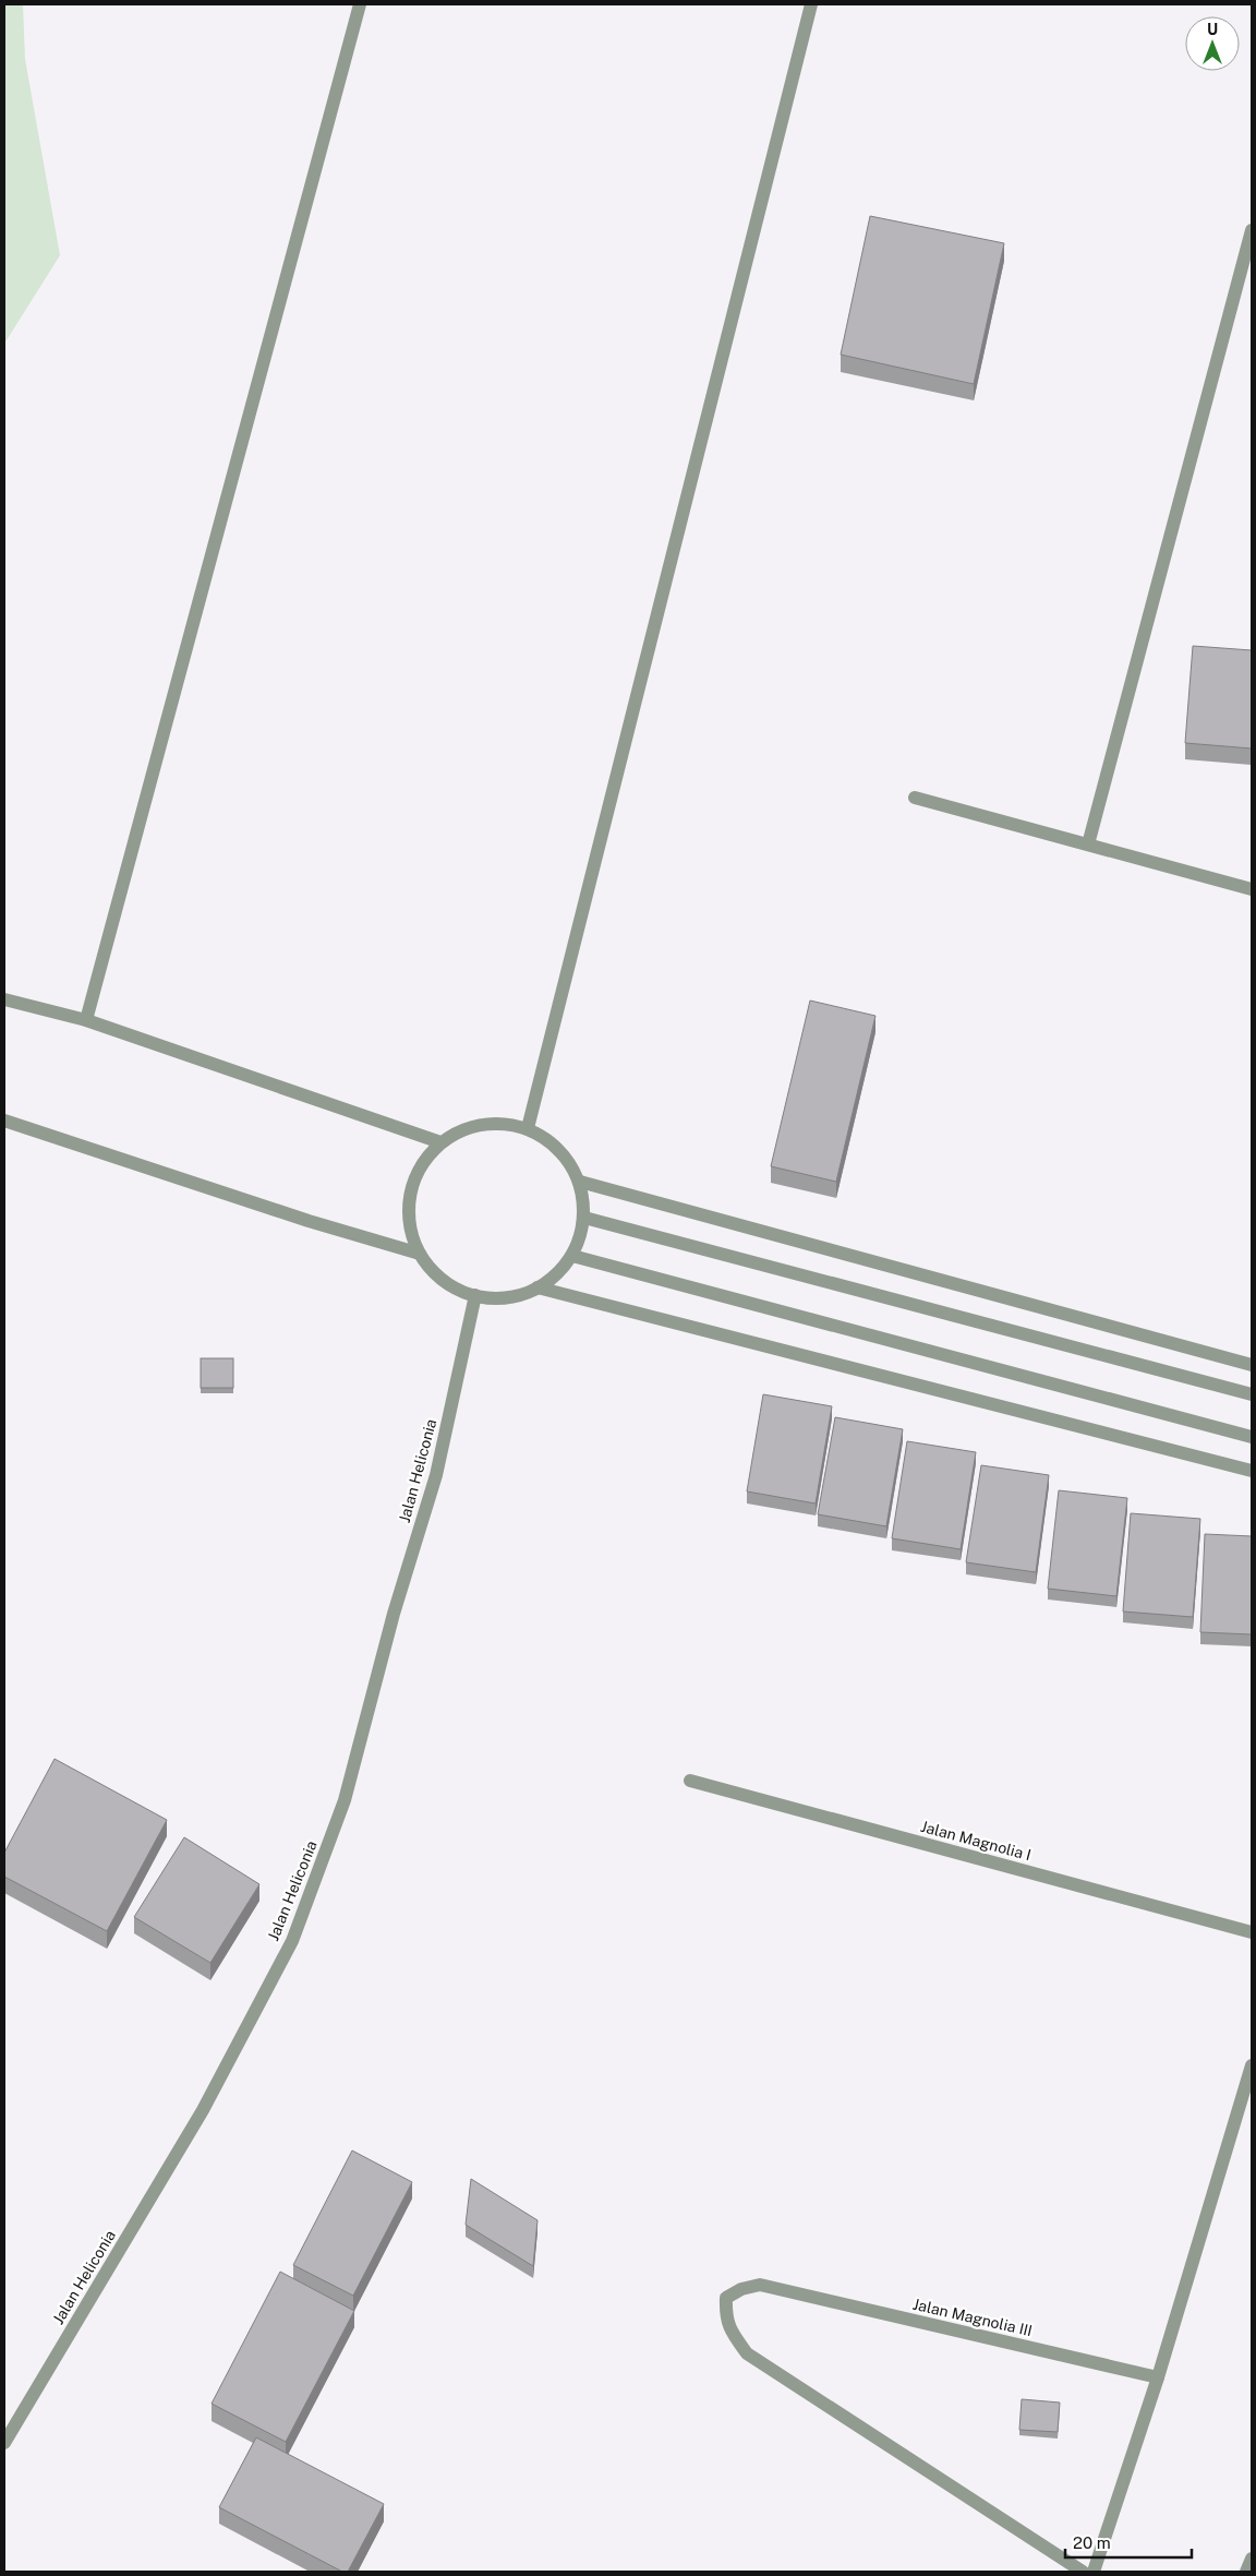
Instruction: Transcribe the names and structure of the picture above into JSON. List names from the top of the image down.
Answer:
{
  "streets": {
    "street": ["Jalan Heliconia", "Jalan Magnolia I", "Jalan Magnolia III"]
  },
  "scale_bar": "20 m",
  "north": "top"
}
